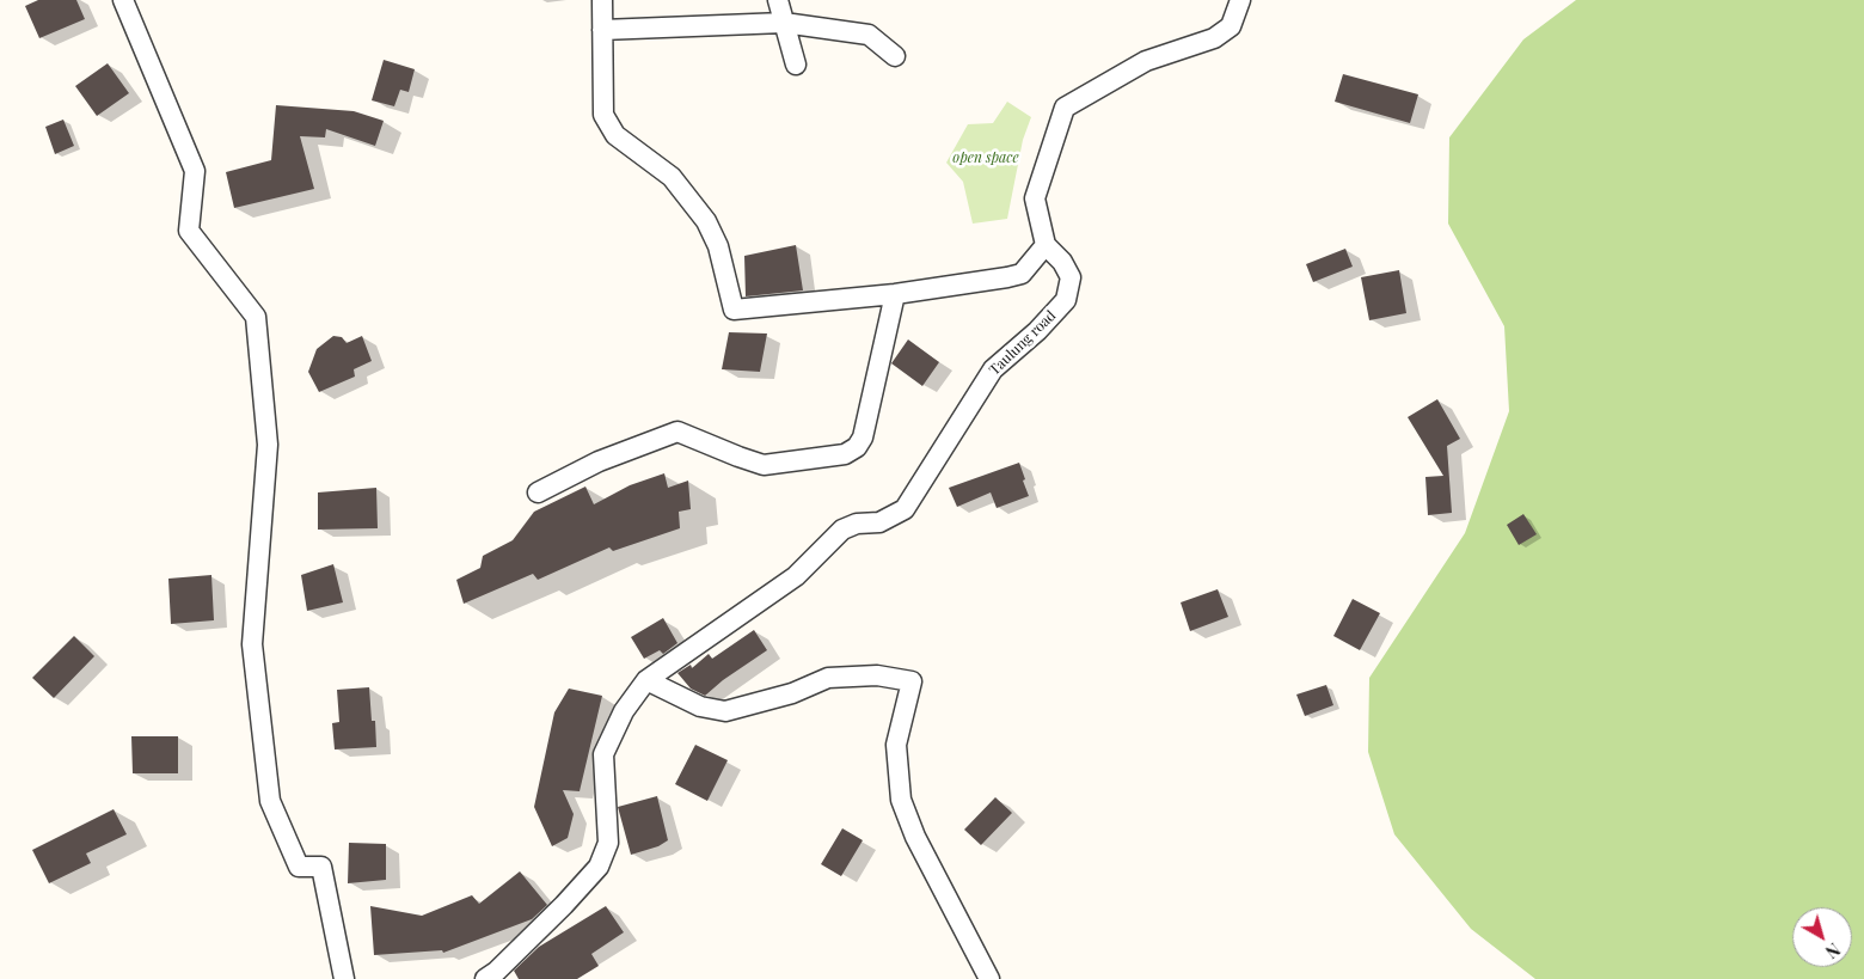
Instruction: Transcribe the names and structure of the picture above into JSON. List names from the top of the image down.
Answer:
{
  "streets": {
    "street": ["Taulung road"]
  },
  "parks": ["open space"],
  "north": "bottom right"
}
